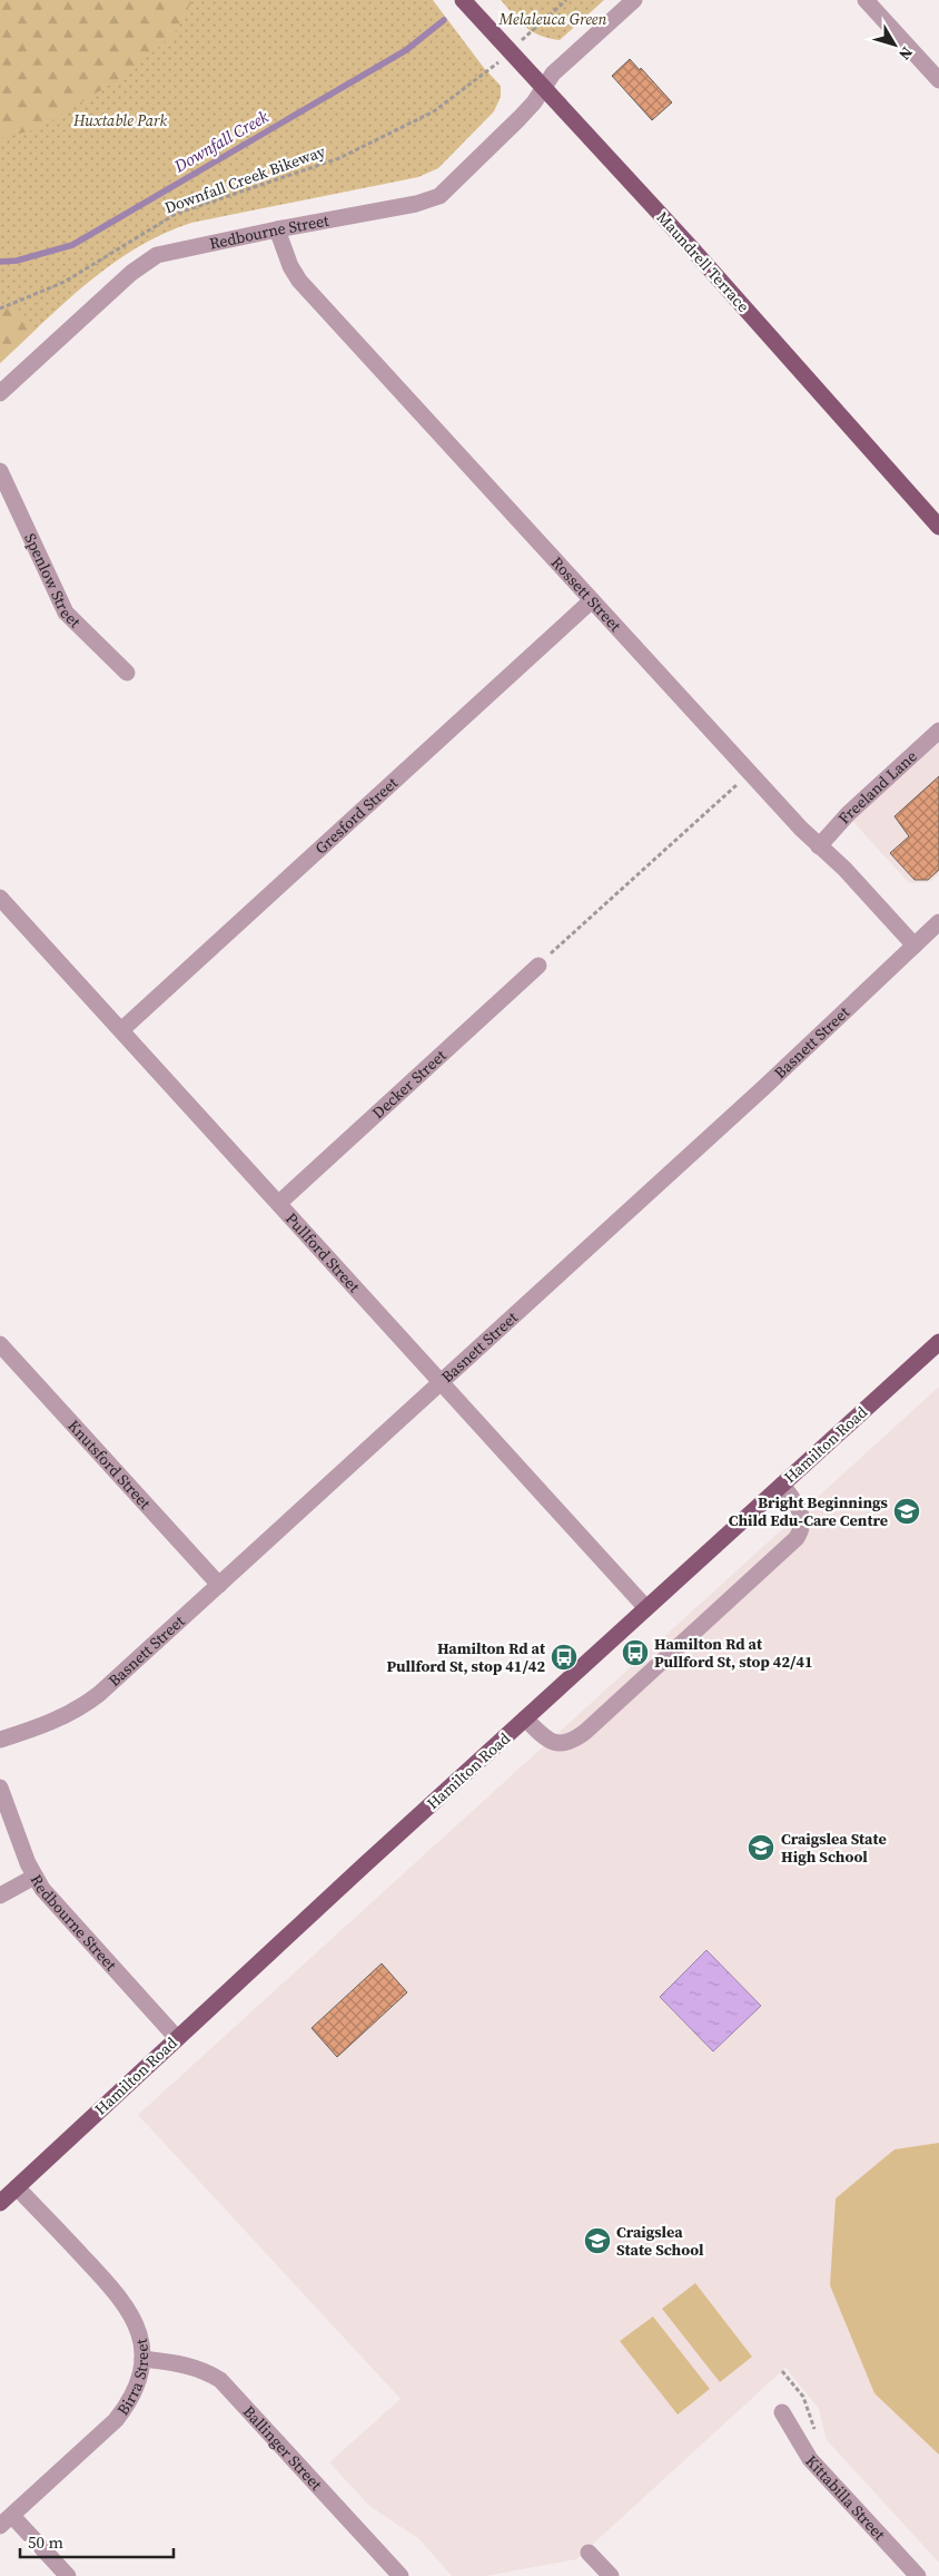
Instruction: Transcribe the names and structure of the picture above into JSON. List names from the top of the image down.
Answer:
{
  "streets": {
    "main road": ["Maundrell Terrace", "Hamilton Road"],
    "street": [
      "Redbourne Street",
      "Spenlow Street",
      "Rossett Street",
      "Freeland Lane",
      "Gresford Street",
      "Basnett Street",
      "Decker Street",
      "Pullford Street",
      "Knutsford Street",
      "Birra Street",
      "Ballinger Street",
      "Kittabilla Street"
    ],
    "path": ["Downfall Creek Bikeway"]
  },
  "crossings": [
    ["Redbourne Street", "Maundrell Terrace"],
    ["Redbourne Street", "Rossett Street"],
    ["Redbourne Street", "Hamilton Road"],
    ["Rossett Street", "Freeland Lane"],
    ["Rossett Street", "Gresford Street"],
    ["Rossett Street", "Basnett Street"],
    ["Gresford Street", "Pullford Street"],
    ["Basnett Street", "Pullford Street"],
    ["Basnett Street", "Knutsford Street"],
    ["Decker Street", "Pullford Street"],
    ["Pullford Street", "Hamilton Road"],
    ["Hamilton Road", "Birra Street"],
    ["Birra Street", "Ballinger Street"]
  ],
  "water": ["Downfall Creek"],
  "parks": ["Melaleuca Green", "Huxtable Park"],
  "places": {
    "school or university": ["Bright Beginnings Child Edu-Care Centre", "Craigslea State High School", "Craigslea State School"],
    "bus stop": ["Hamilton Rd at Pullford St, stop 42/41", "Hamilton Rd at Pullford St, stop 41/42"]
  },
  "scale_bar": "50 m",
  "north": "bottom right"
}
